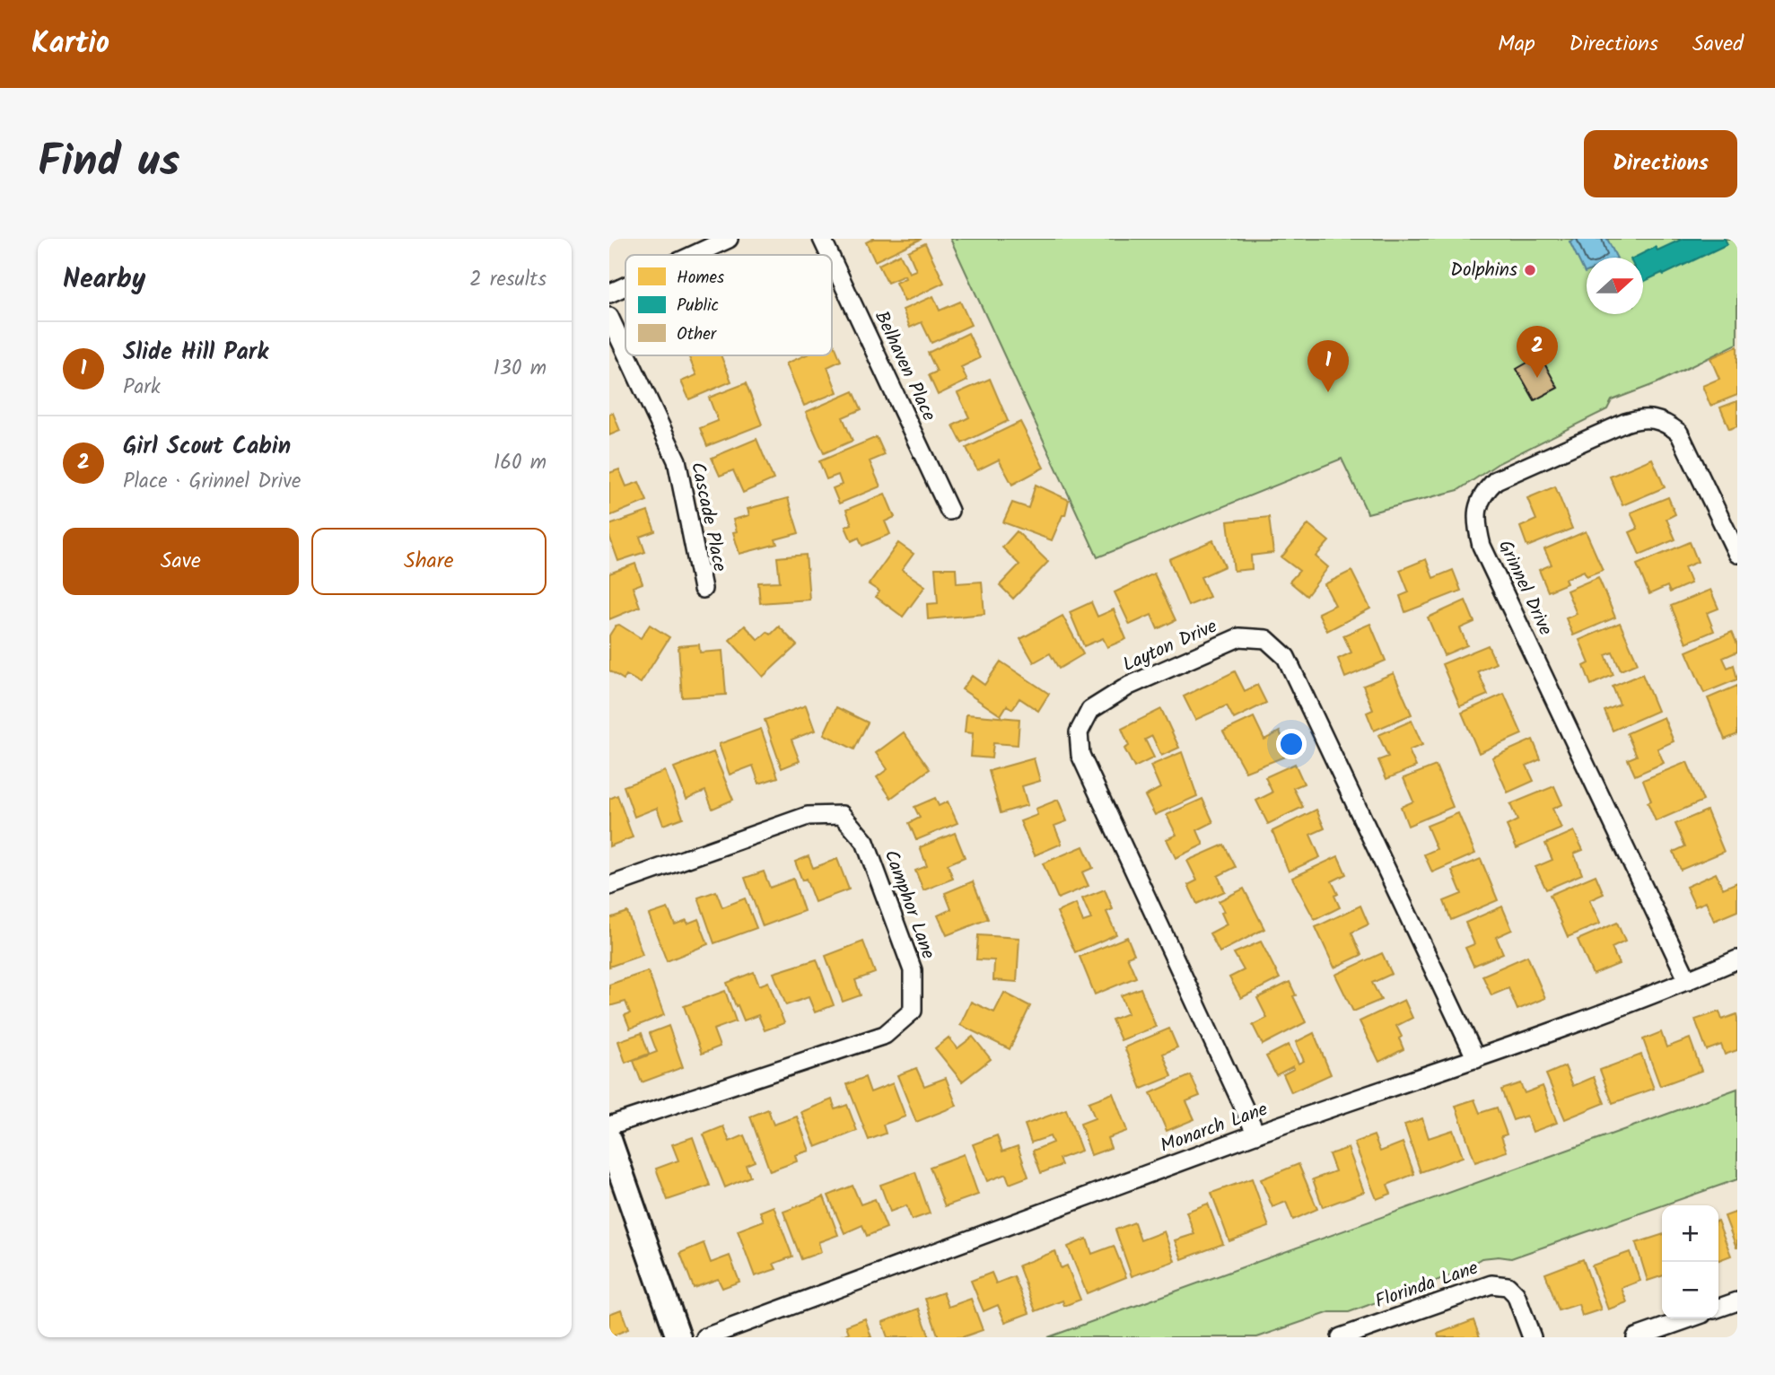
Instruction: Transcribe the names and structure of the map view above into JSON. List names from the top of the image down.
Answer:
{
  "streets": {
    "street": [
      "Belhaven Place",
      "Cascade Place",
      "Grinnel Drive",
      "Layton Drive",
      "Camphor Lane",
      "Monarch Lane",
      "Florinda Lane"
    ]
  },
  "crossings": [
    ["Grinnel Drive", "Monarch Lane"],
    ["Layton Drive", "Monarch Lane"]
  ],
  "places": ["Dolphins"],
  "legend": ["Homes", "Public", "Other"],
  "north": "right",
  "page": {
    "header": "Kartio",
    "nav": ["Map", "Directions", "Saved"],
    "title": "Find us",
    "buttons": [
      "Directions",
      ["Save", "Share"]
    ],
    "heading": ["Nearby", "2 results"],
    "list": [
      {
        "mark": "1",
        "name": "Slide Hill Park",
        "note": "Park",
        "value": "130 m"
      },
      {
        "mark": "2",
        "name": "Girl Scout Cabin",
        "note": "Place · Grinnel Drive",
        "value": "160 m"
      }
    ],
    "pins": ["2", "1"],
    "map_buttons": ["+", "−"]
  }
}
